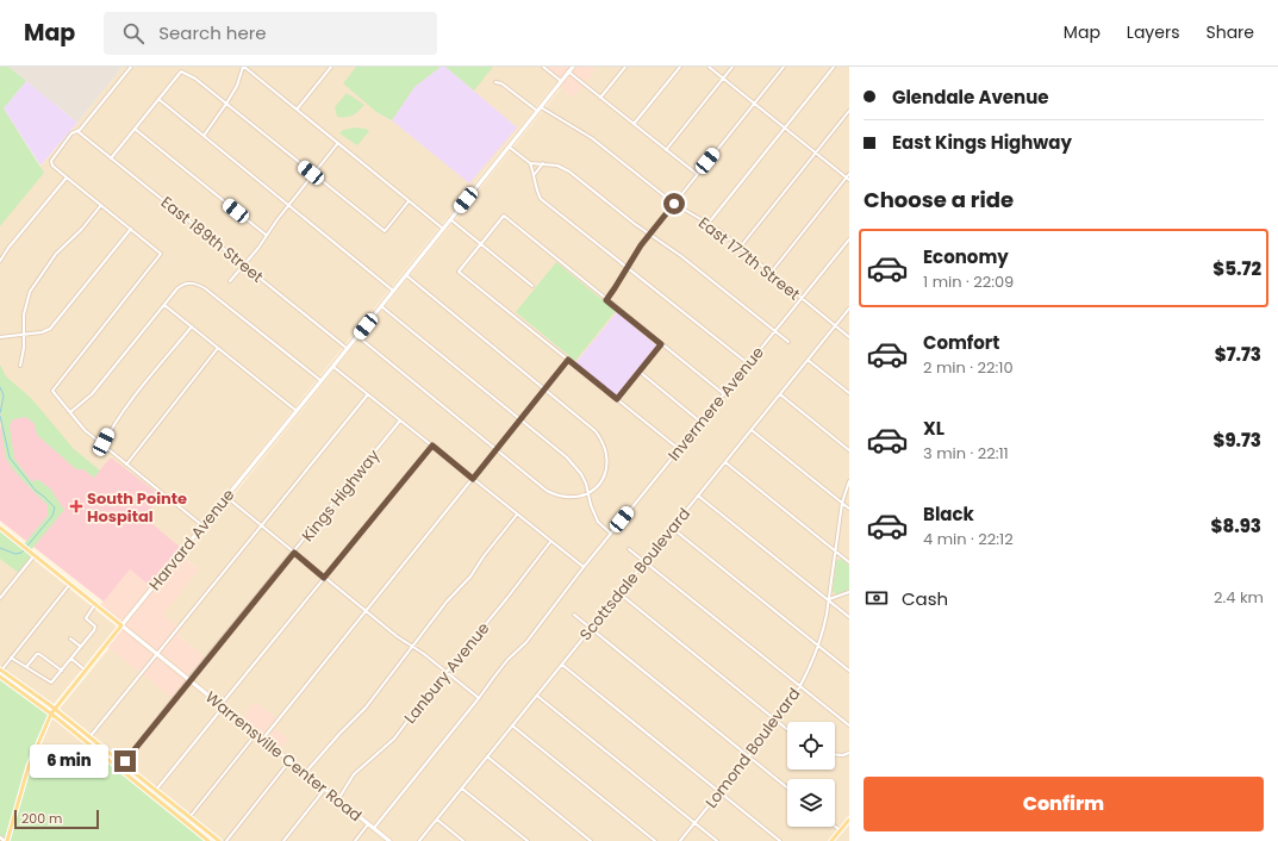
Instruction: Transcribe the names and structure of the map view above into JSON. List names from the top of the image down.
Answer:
{
  "streets": {
    "main road": ["Harvard Avenue", "Warrensville Center Road"],
    "street": [
      "East 189th Street",
      "East 177th Street",
      "Invermere Avenue",
      "Kings Highway",
      "Scottsdale Boulevard",
      "Lanbury Avenue",
      "Lomond Boulevard"
    ]
  },
  "crossings": [
    ["East 189th Street", "Harvard Avenue"],
    ["East 177th Street", "Invermere Avenue"],
    ["East 177th Street", "Harvard Avenue"],
    ["East 177th Street", "Scottsdale Boulevard"],
    ["Invermere Avenue", "Warrensville Center Road"],
    ["Kings Highway", "Warrensville Center Road"],
    ["Harvard Avenue", "Warrensville Center Road"],
    ["Lanbury Avenue", "Warrensville Center Road"]
  ],
  "places": {
    "health": ["South Pointe Hospital"]
  },
  "scale_bar": "200 m",
  "page": {
    "header": "Map",
    "search": "Search here",
    "nav": ["Map", "Layers", "Share"],
    "banner": ["Glendale Avenue", "East Kings Highway"],
    "heading": "Choose a ride",
    "list": [
      {
        "name": "Economy",
        "note": "1 min · 22:09",
        "value": "$5.72"
      },
      {
        "name": "Comfort",
        "note": "2 min · 22:10",
        "value": "$7.73"
      },
      {
        "name": "XL",
        "note": "3 min · 22:11",
        "value": "$9.73"
      },
      {
        "name": "Black",
        "note": "4 min · 22:12",
        "value": "$8.93"
      }
    ],
    "pay": ["Cash", "2.4 km"],
    "bubble": "6 min",
    "buttons": "Confirm",
    "scale": "200 m"
  }
}
